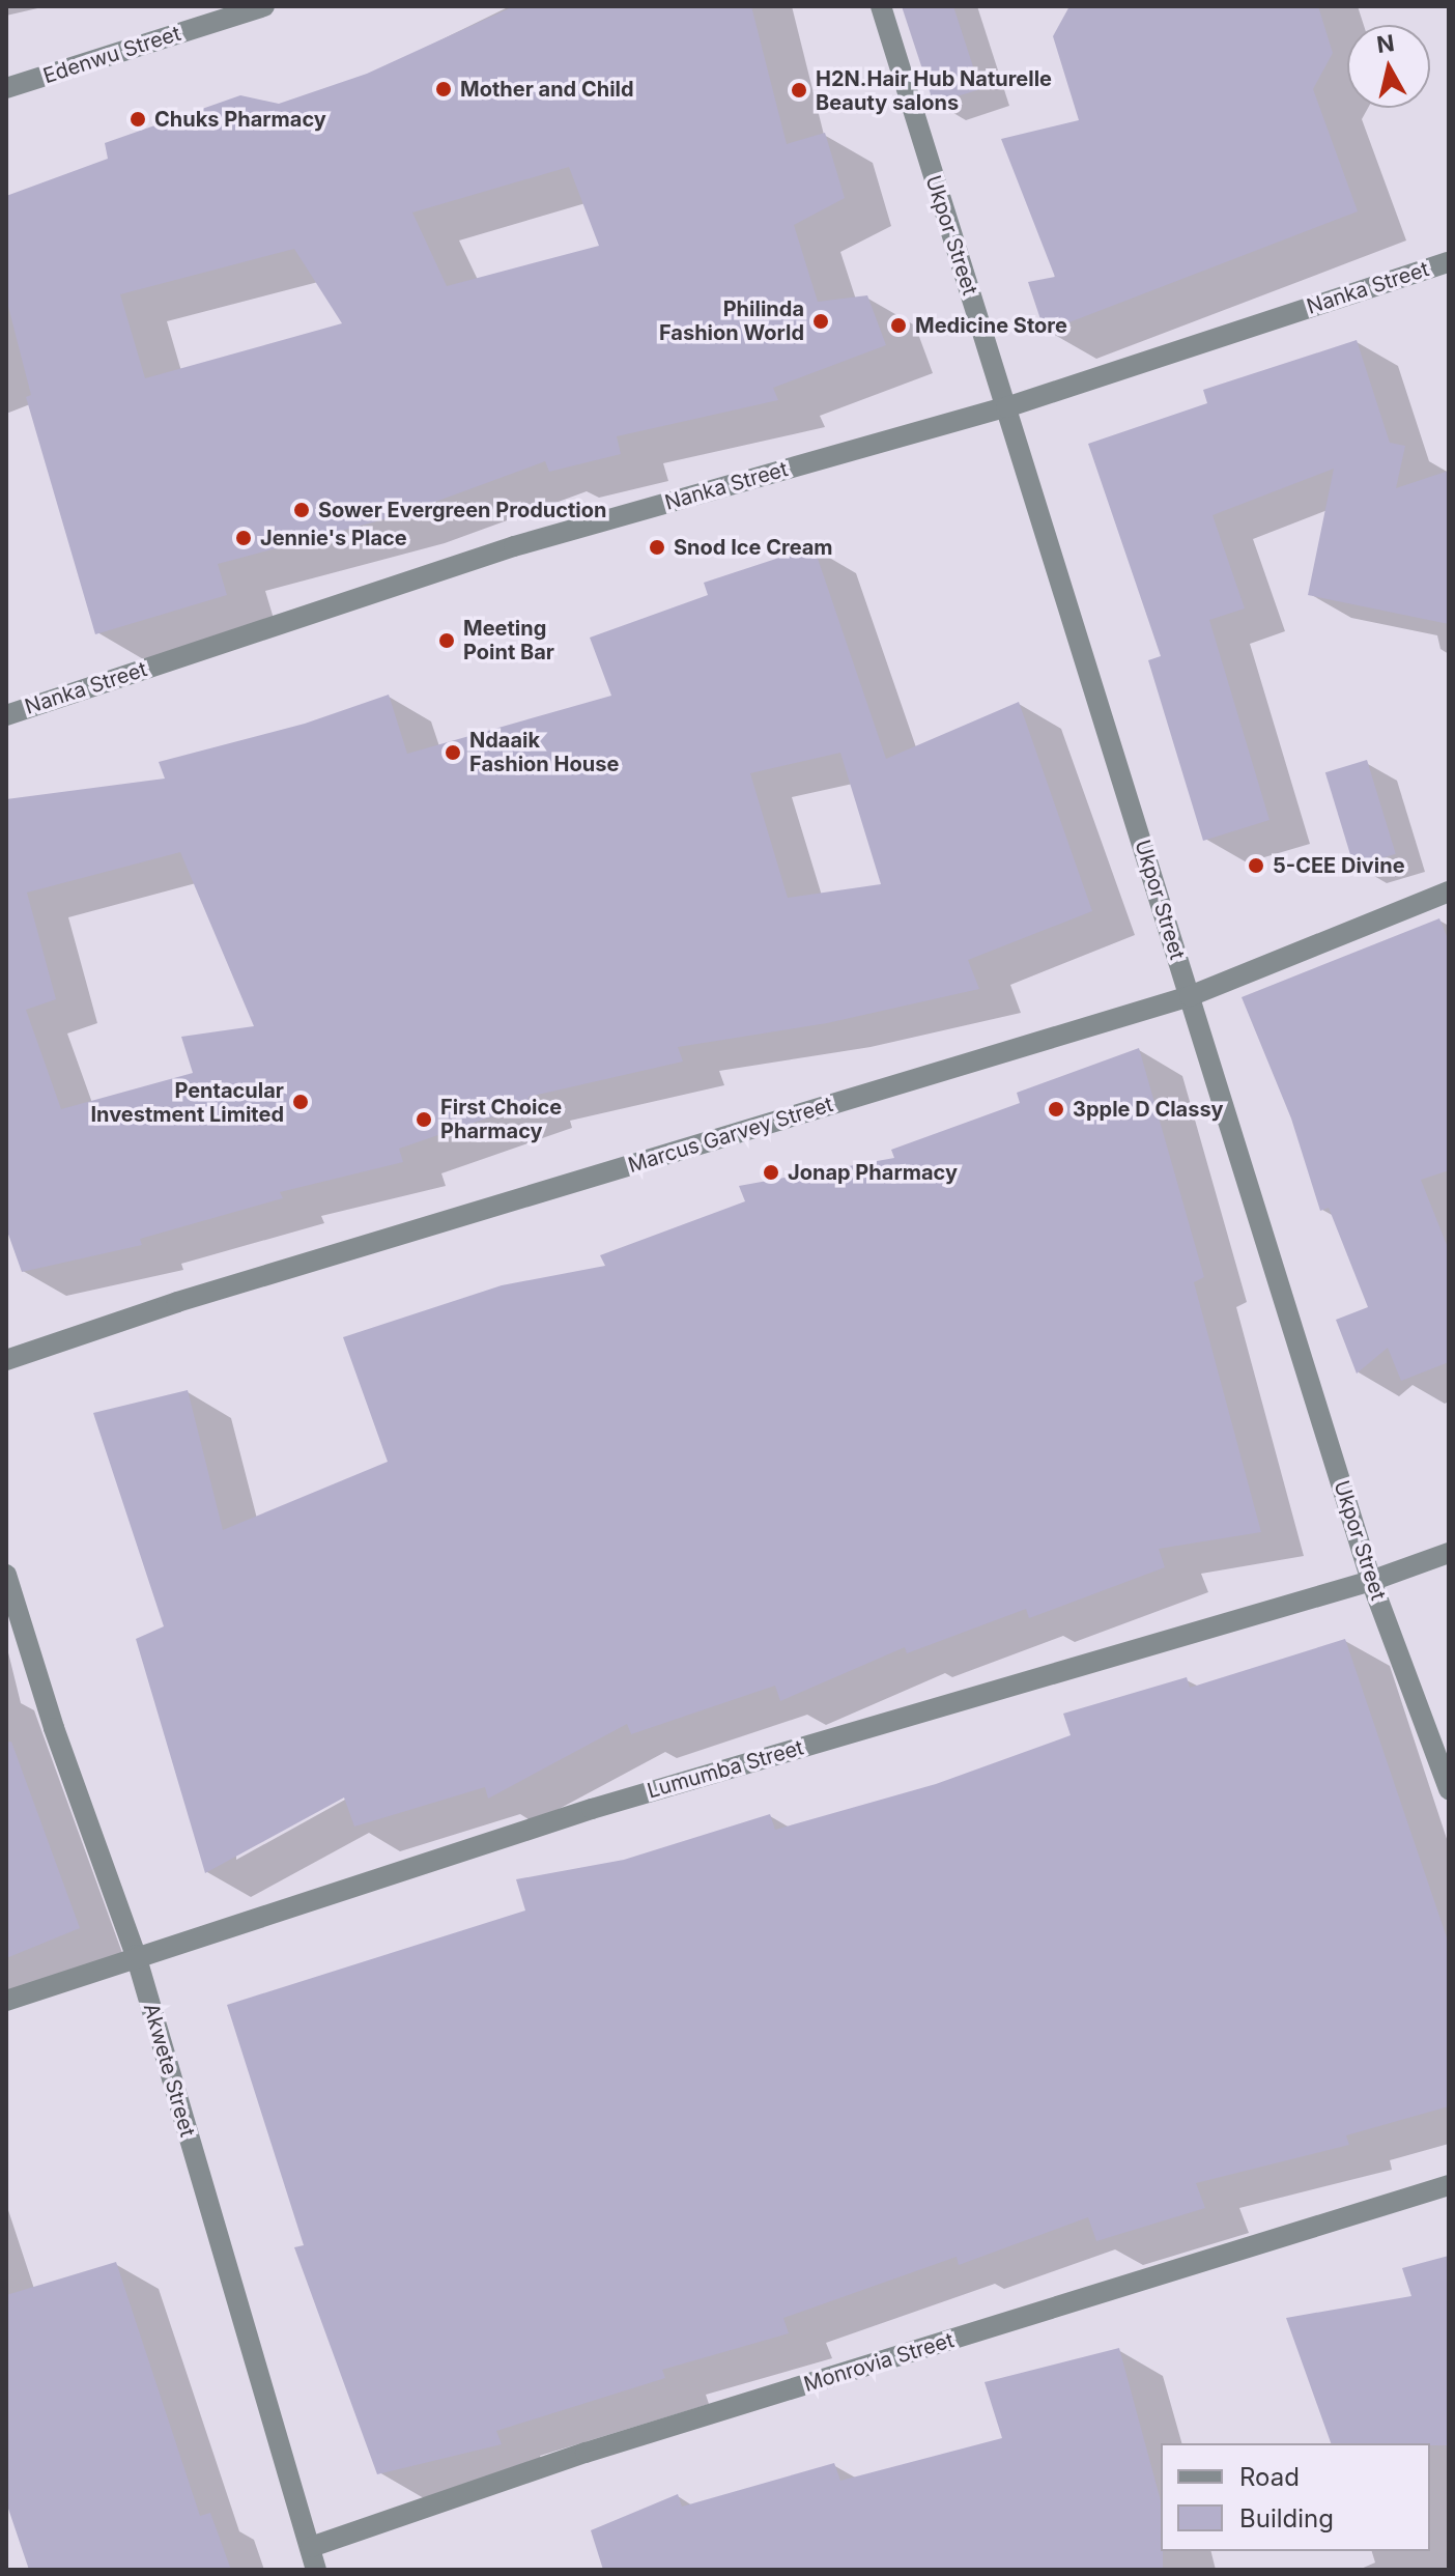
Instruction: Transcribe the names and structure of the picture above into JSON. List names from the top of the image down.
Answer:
{
  "streets": {
    "street": [
      "Edenwu Street",
      "Ukpor Street",
      "Nanka Street",
      "Marcus Garvey Street",
      "Lumumba Street",
      "Akwete Street",
      "Monrovia Street"
    ]
  },
  "crossings": [
    ["Ukpor Street", "Nanka Street"],
    ["Ukpor Street", "Marcus Garvey Street"],
    ["Ukpor Street", "Lumumba Street"],
    ["Lumumba Street", "Akwete Street"],
    ["Akwete Street", "Monrovia Street"]
  ],
  "places": [
    "Mother and Child",
    "H2N.Hair Hub Naturelle Beauty salons",
    "Chuks Pharmacy",
    "Philinda Fashion World",
    "Medicine Store",
    "Sower Evergreen Production",
    "Jennie's Place",
    "Snod Ice Cream",
    "Meeting Point Bar",
    "Ndaaik Fashion House",
    "5-CEE Divine",
    "Pentacular Investment Limited",
    "3pple D Classy",
    "First Choice Pharmacy",
    "Jonap Pharmacy"
  ],
  "legend": ["Road", "Building"],
  "north": "top"
}
